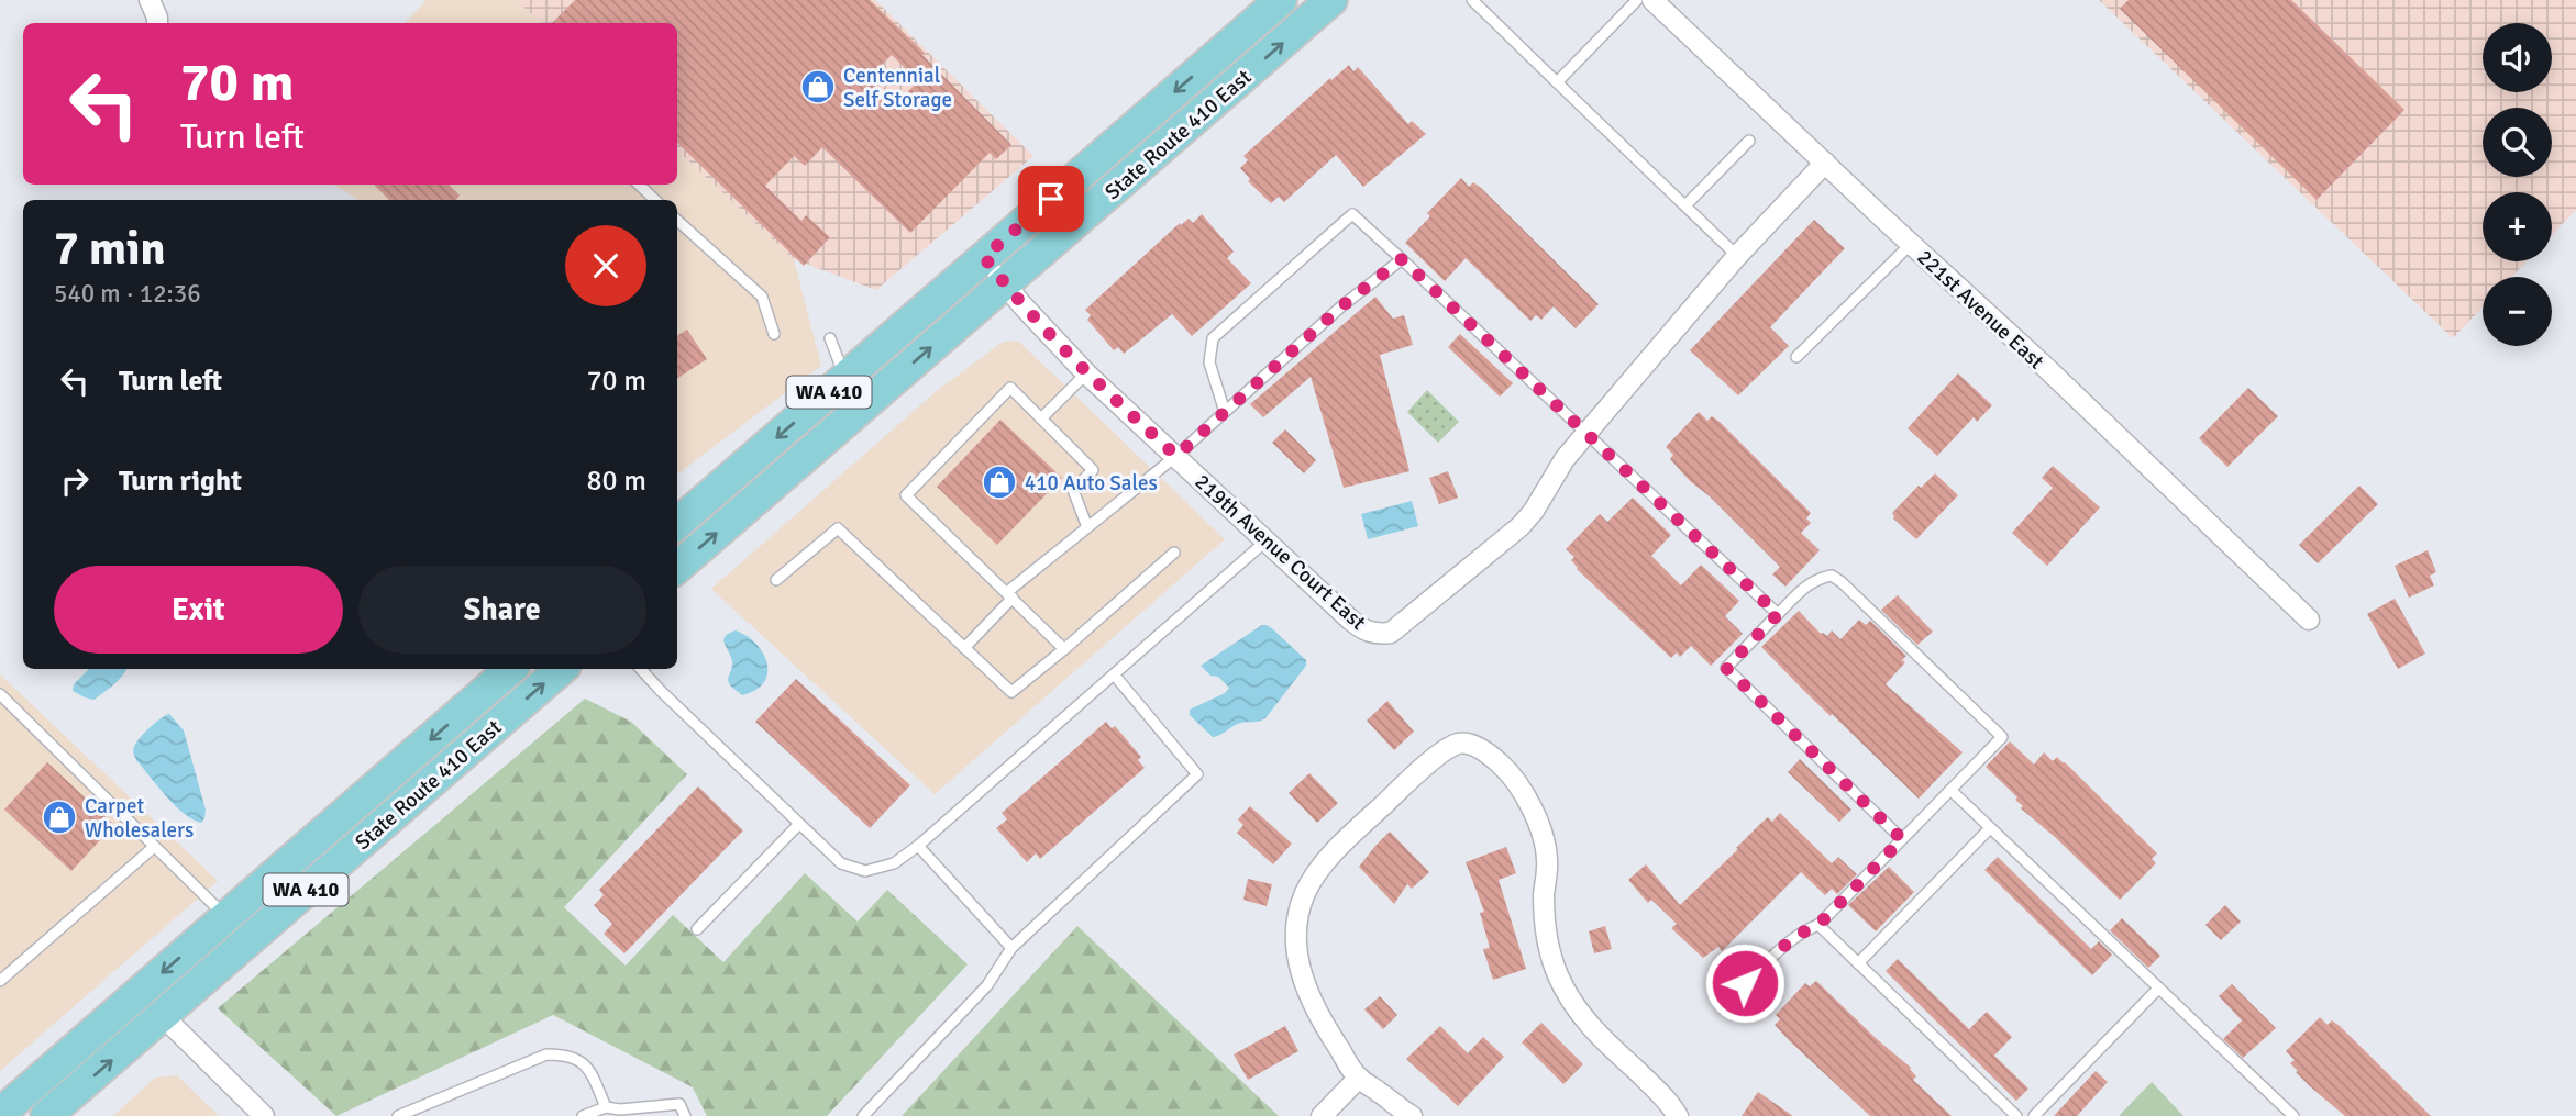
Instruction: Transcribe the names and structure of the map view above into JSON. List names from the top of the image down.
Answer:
{
  "streets": {
    "main road": ["State Route 410 East", "WA 410"],
    "street": ["221st Avenue East", "219th Avenue Court East"]
  },
  "crossings": [
    ["State Route 410 East", "219th Avenue Court East"]
  ],
  "places": {
    "shop": ["Centennial Self Storage", "410 Auto Sales", "Carpet Wholesalers"]
  },
  "page": {
    "map_buttons": ["+", "−"],
    "turn": ["70 m", "Turn left"],
    "heading": ["7 min", "540 m · 12:36"],
    "list": [
      {
        "name": "Turn left",
        "value": "70 m"
      },
      {
        "name": "Turn right",
        "value": "80 m"
      }
    ],
    "buttons": ["Exit", "Share"]
  }
}
